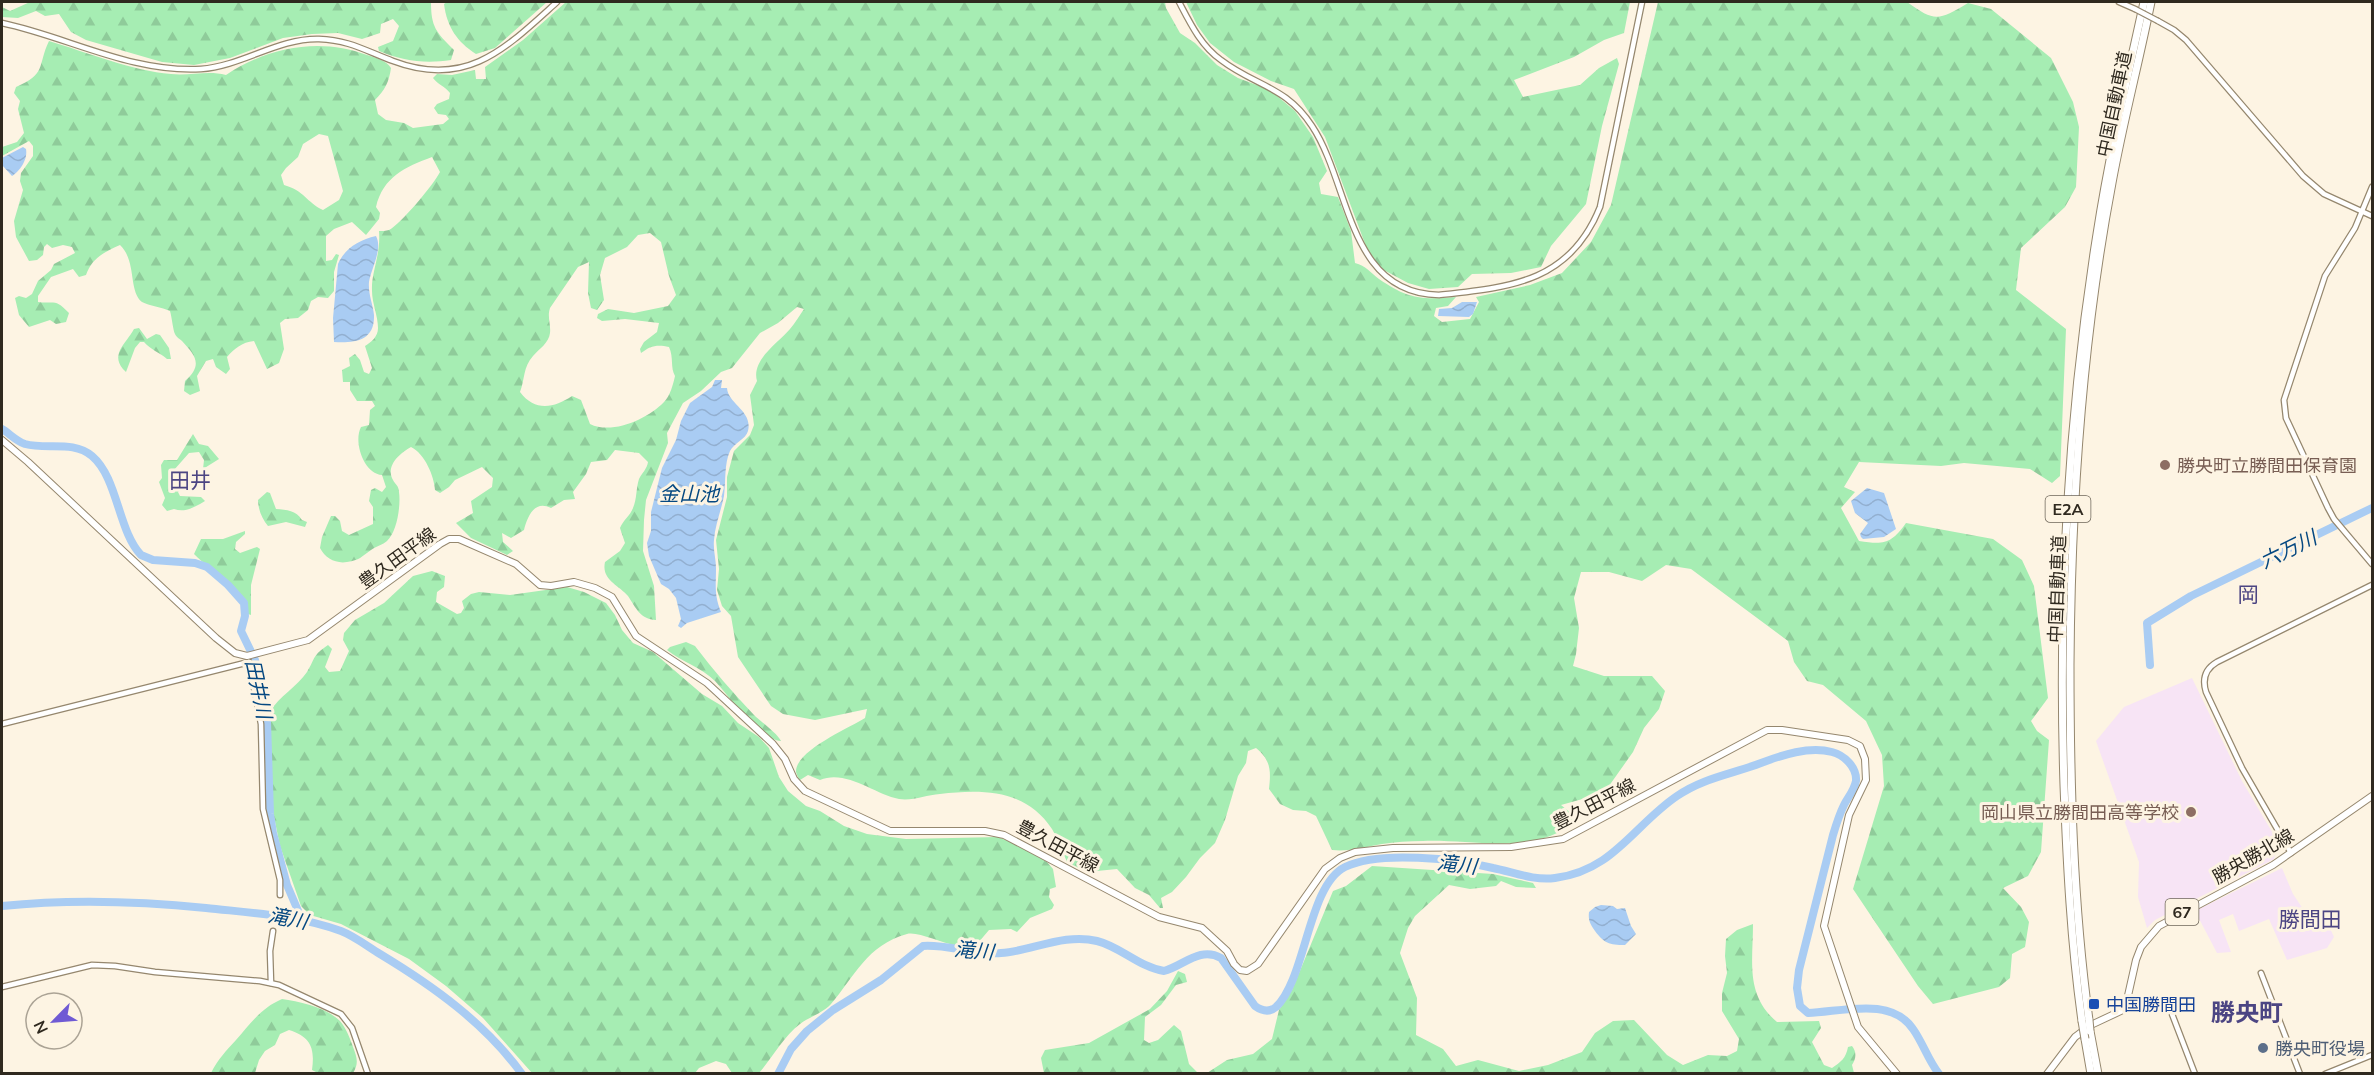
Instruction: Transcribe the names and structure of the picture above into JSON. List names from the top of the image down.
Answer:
{
  "streets": {
    "highway": ["中国自動車道", "E2A"],
    "main road": ["豊久田平線", "勝央勝北線", "67"]
  },
  "districts": [
    "田井",
    "岡",
    "勝間田",
    "勝央町"
  ],
  "water": [
    "金山池",
    "六万川",
    "田井川",
    "滝川"
  ],
  "places": {
    "other": ["勝央町立勝間田保育園", "岡山県立勝間田高等学校", "勝央町役場"],
    "transit": ["中国勝間田"]
  },
  "north": "bottom left"
}
